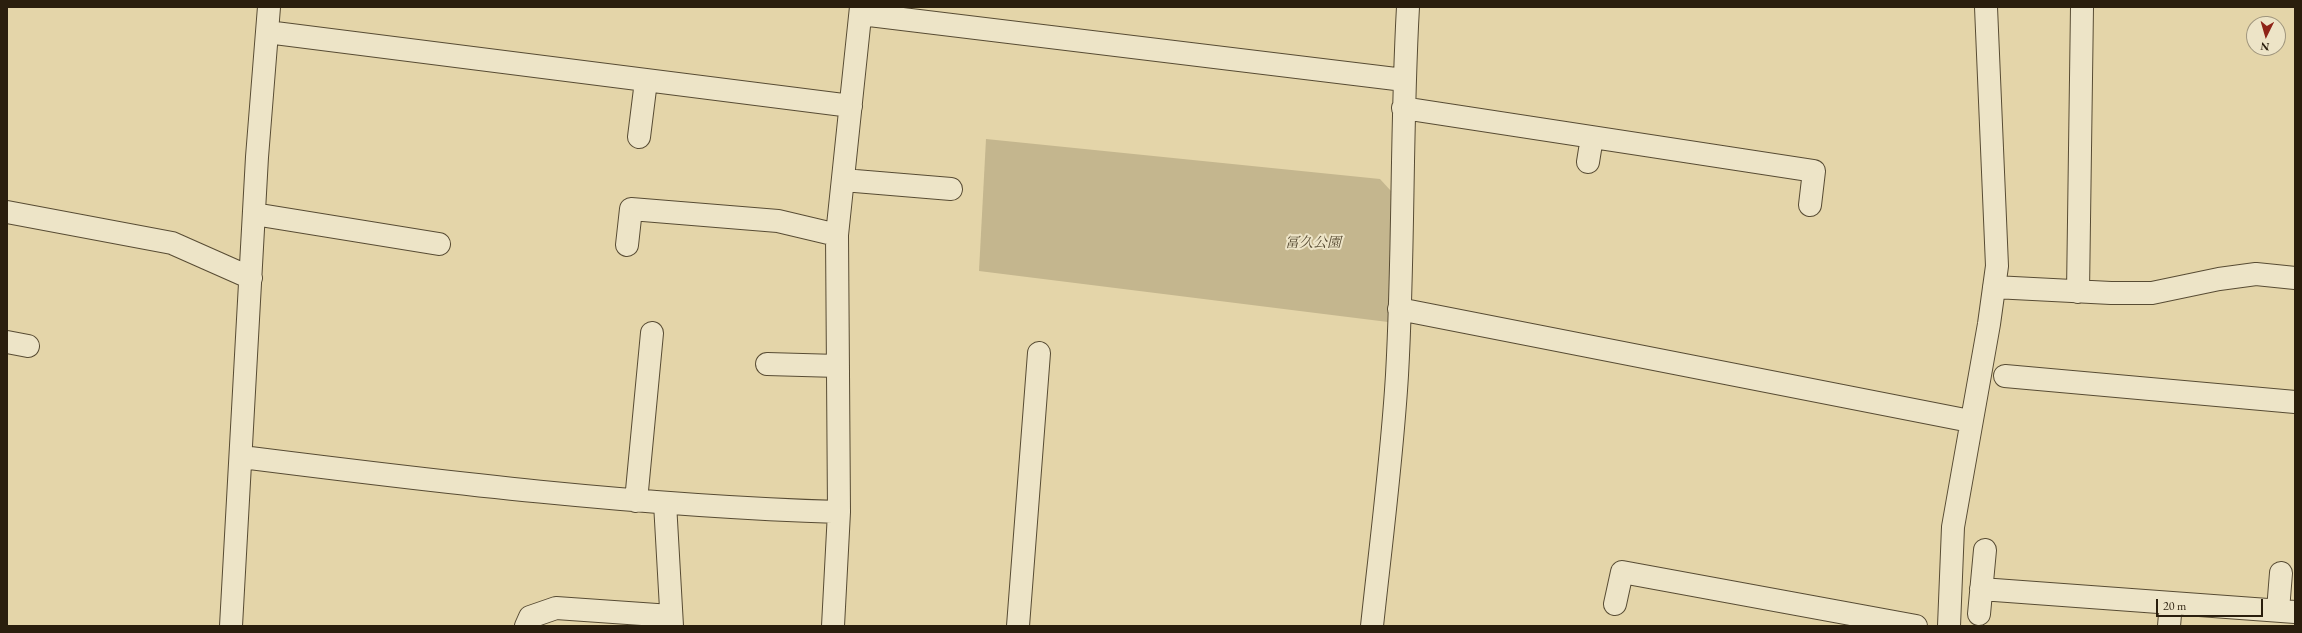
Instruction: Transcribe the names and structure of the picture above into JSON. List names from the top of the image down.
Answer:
{
  "parks": ["冨久公園"],
  "scale_bar": "20 m",
  "north": "bottom"
}
